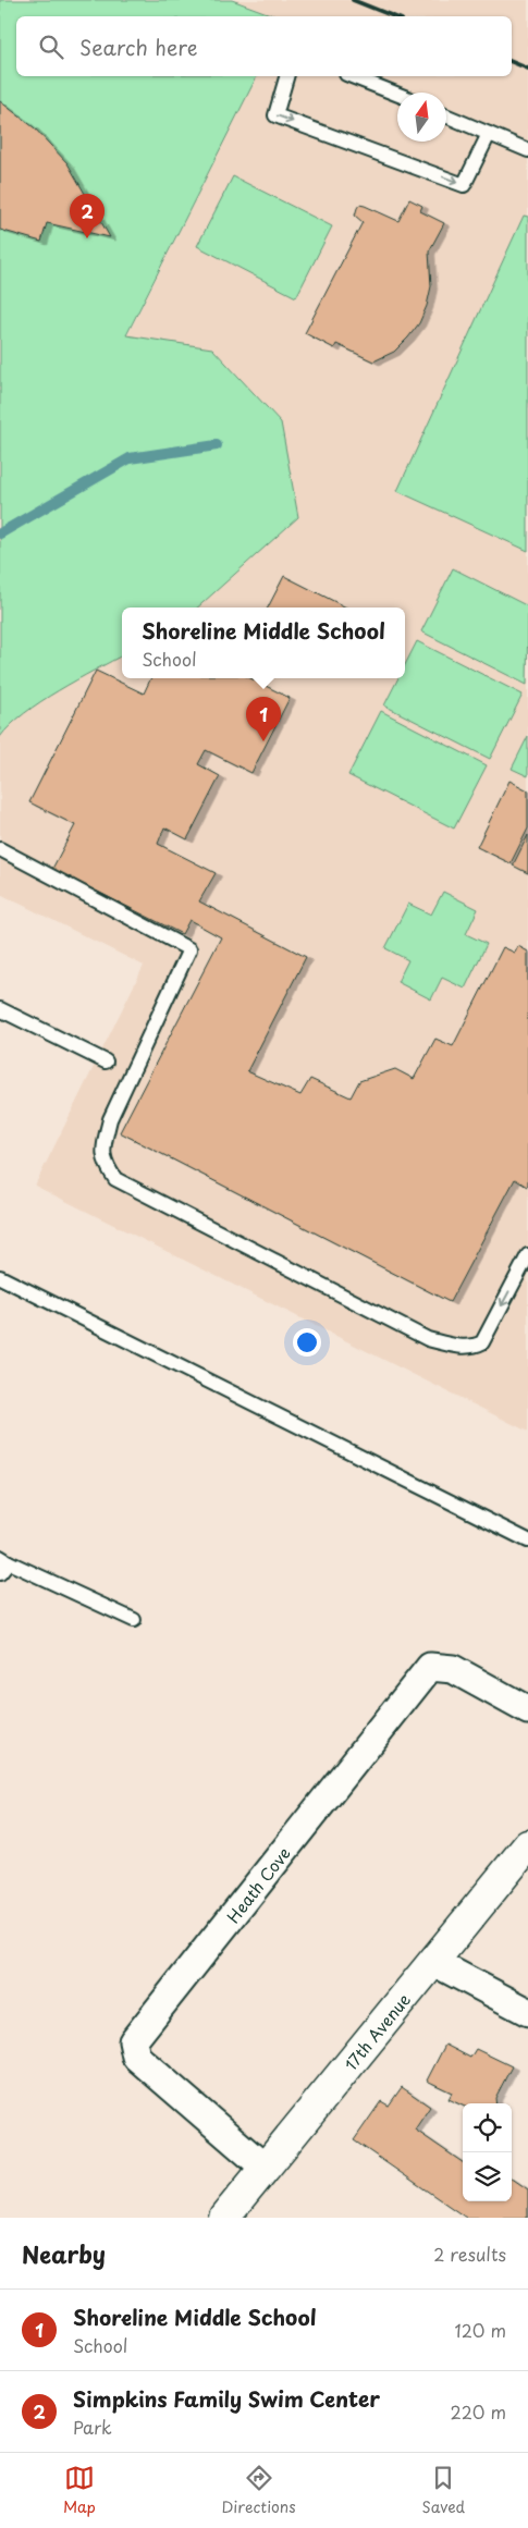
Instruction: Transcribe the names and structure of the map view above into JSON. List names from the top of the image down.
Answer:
{
  "streets": {
    "main road": ["17th Avenue"],
    "street": ["Heath Cove"]
  },
  "crossings": [
    ["Heath Cove", "17th Avenue"]
  ],
  "north": "top",
  "page": {
    "search": "Search here",
    "pins": ["2", "1"],
    "popup": ["Shoreline Middle School", "School"],
    "heading": ["Nearby", "2 results"],
    "list": [
      {
        "mark": "1",
        "name": "Shoreline Middle School",
        "note": "School",
        "value": "120 m"
      },
      {
        "mark": "2",
        "name": "Simpkins Family Swim Center",
        "note": "Park",
        "value": "220 m"
      }
    ],
    "nav": ["Map", "Directions", "Saved"]
  }
}
